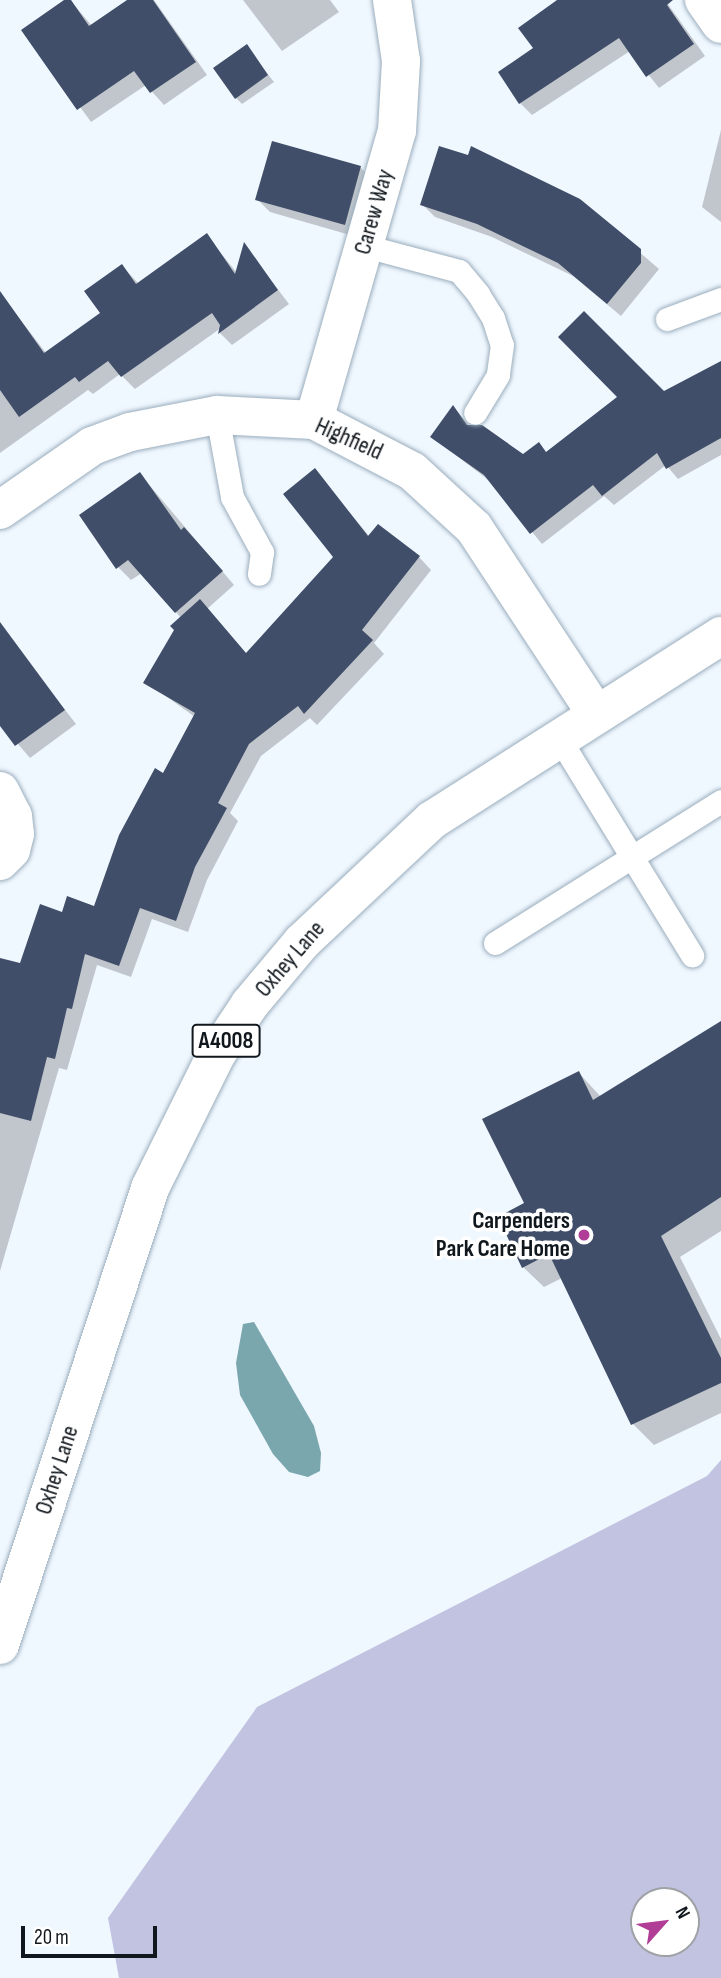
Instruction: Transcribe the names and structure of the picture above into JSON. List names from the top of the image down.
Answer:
{
  "streets": {
    "street": [
      "Carew Way",
      "Highfield",
      "Oxhey Lane",
      "A4008"
    ]
  },
  "crossings": [
    ["Carew Way", "Highfield"],
    ["Highfield", "Oxhey Lane"]
  ],
  "places": ["Carpenders Park Care Home"],
  "scale_bar": "20 m",
  "north": "top right"
}
